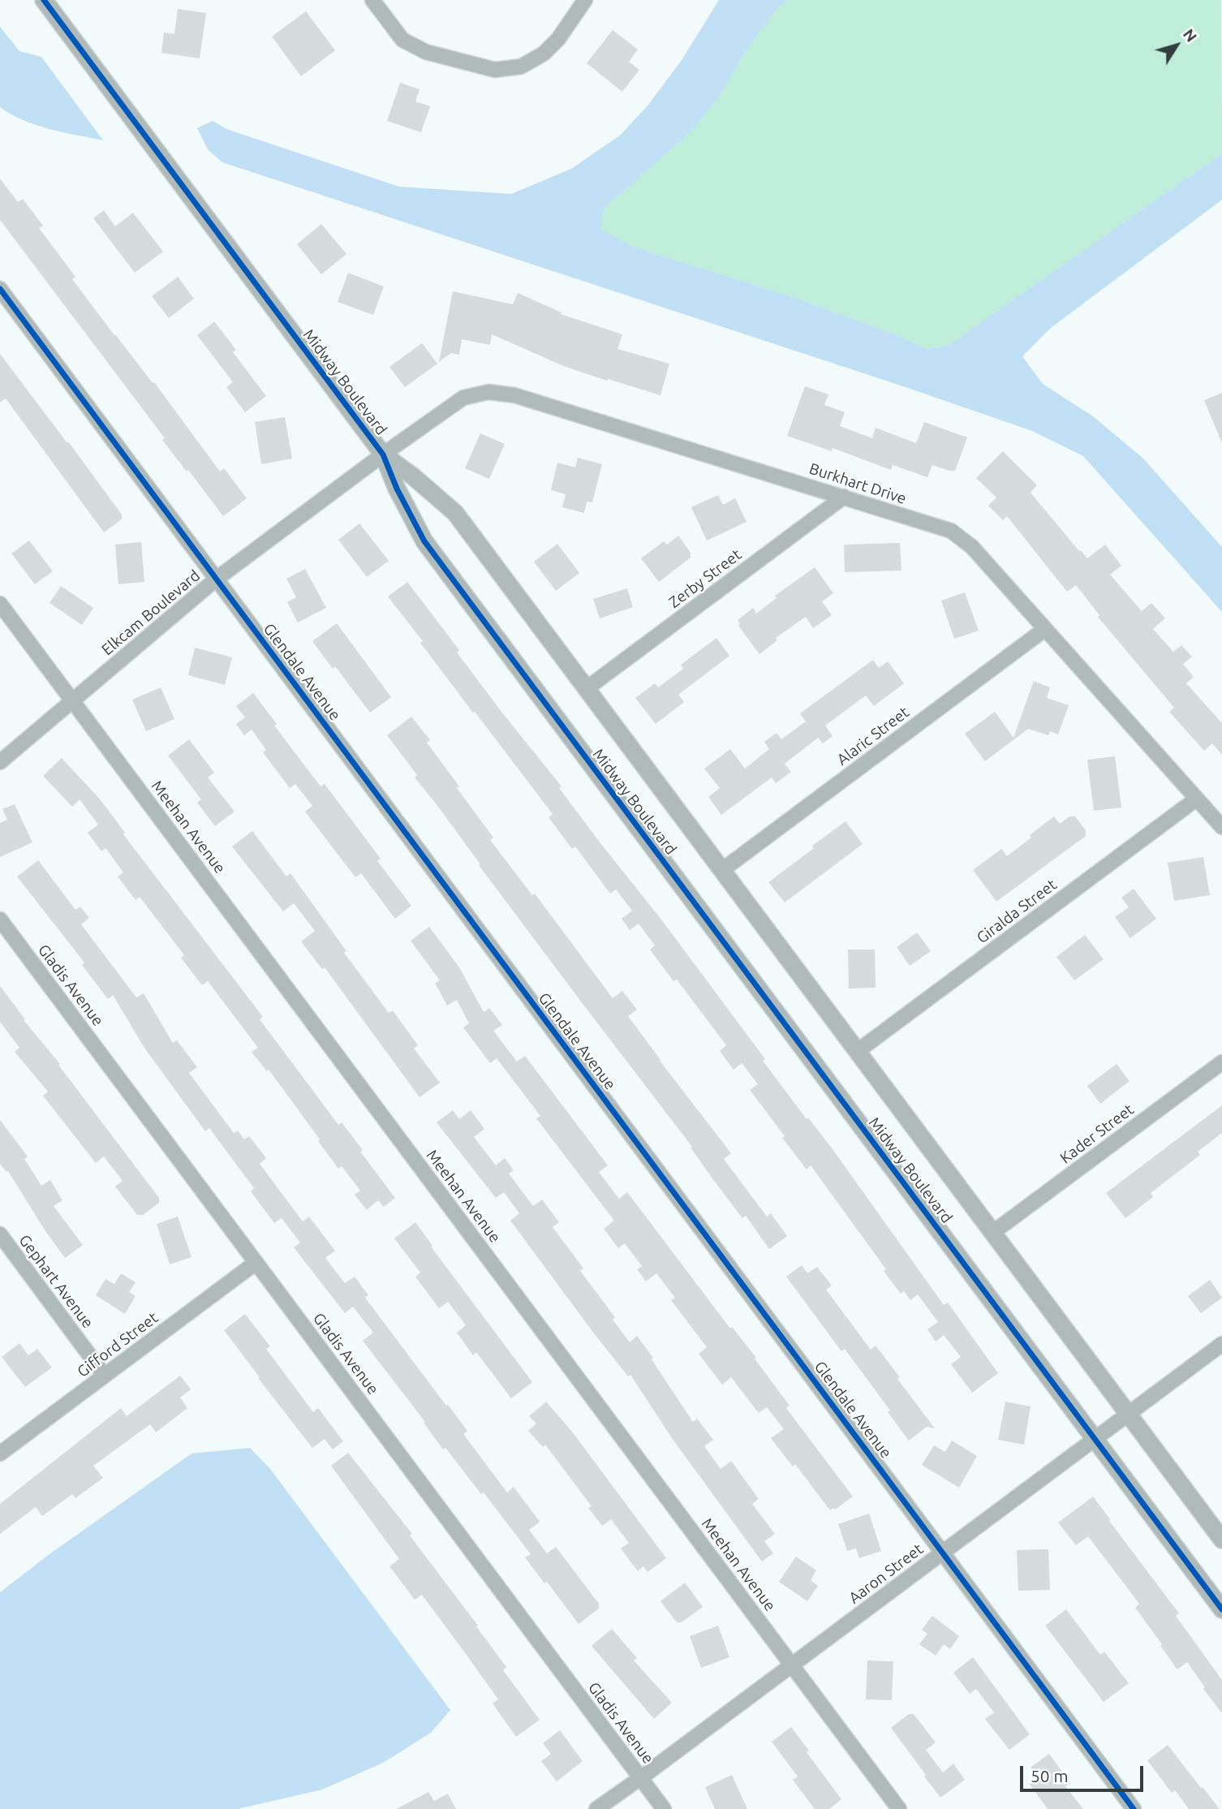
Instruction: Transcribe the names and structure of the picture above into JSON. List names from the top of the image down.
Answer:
{
  "streets": {
    "street": [
      "Midway Boulevard",
      "Burkhart Drive",
      "Zerby Street",
      "Elkcam Boulevard",
      "Glendale Avenue",
      "Alaric Street",
      "Meehan Avenue",
      "Giralda Street",
      "Gladis Avenue",
      "Kader Street",
      "Gephart Avenue",
      "Gifford Street",
      "Aaron Street"
    ]
  },
  "crossings": [
    ["Midway Boulevard", "Burkhart Drive"],
    ["Midway Boulevard", "Zerby Street"],
    ["Midway Boulevard", "Elkcam Boulevard"],
    ["Midway Boulevard", "Alaric Street"],
    ["Midway Boulevard", "Giralda Street"],
    ["Midway Boulevard", "Kader Street"],
    ["Midway Boulevard", "Aaron Street"],
    ["Burkhart Drive", "Zerby Street"],
    ["Burkhart Drive", "Elkcam Boulevard"],
    ["Burkhart Drive", "Alaric Street"],
    ["Burkhart Drive", "Giralda Street"],
    ["Elkcam Boulevard", "Glendale Avenue"],
    ["Elkcam Boulevard", "Meehan Avenue"],
    ["Glendale Avenue", "Aaron Street"],
    ["Meehan Avenue", "Aaron Street"],
    ["Gladis Avenue", "Gifford Street"],
    ["Gladis Avenue", "Aaron Street"],
    ["Gephart Avenue", "Gifford Street"]
  ],
  "scale_bar": "50 m",
  "north": "top right"
}
